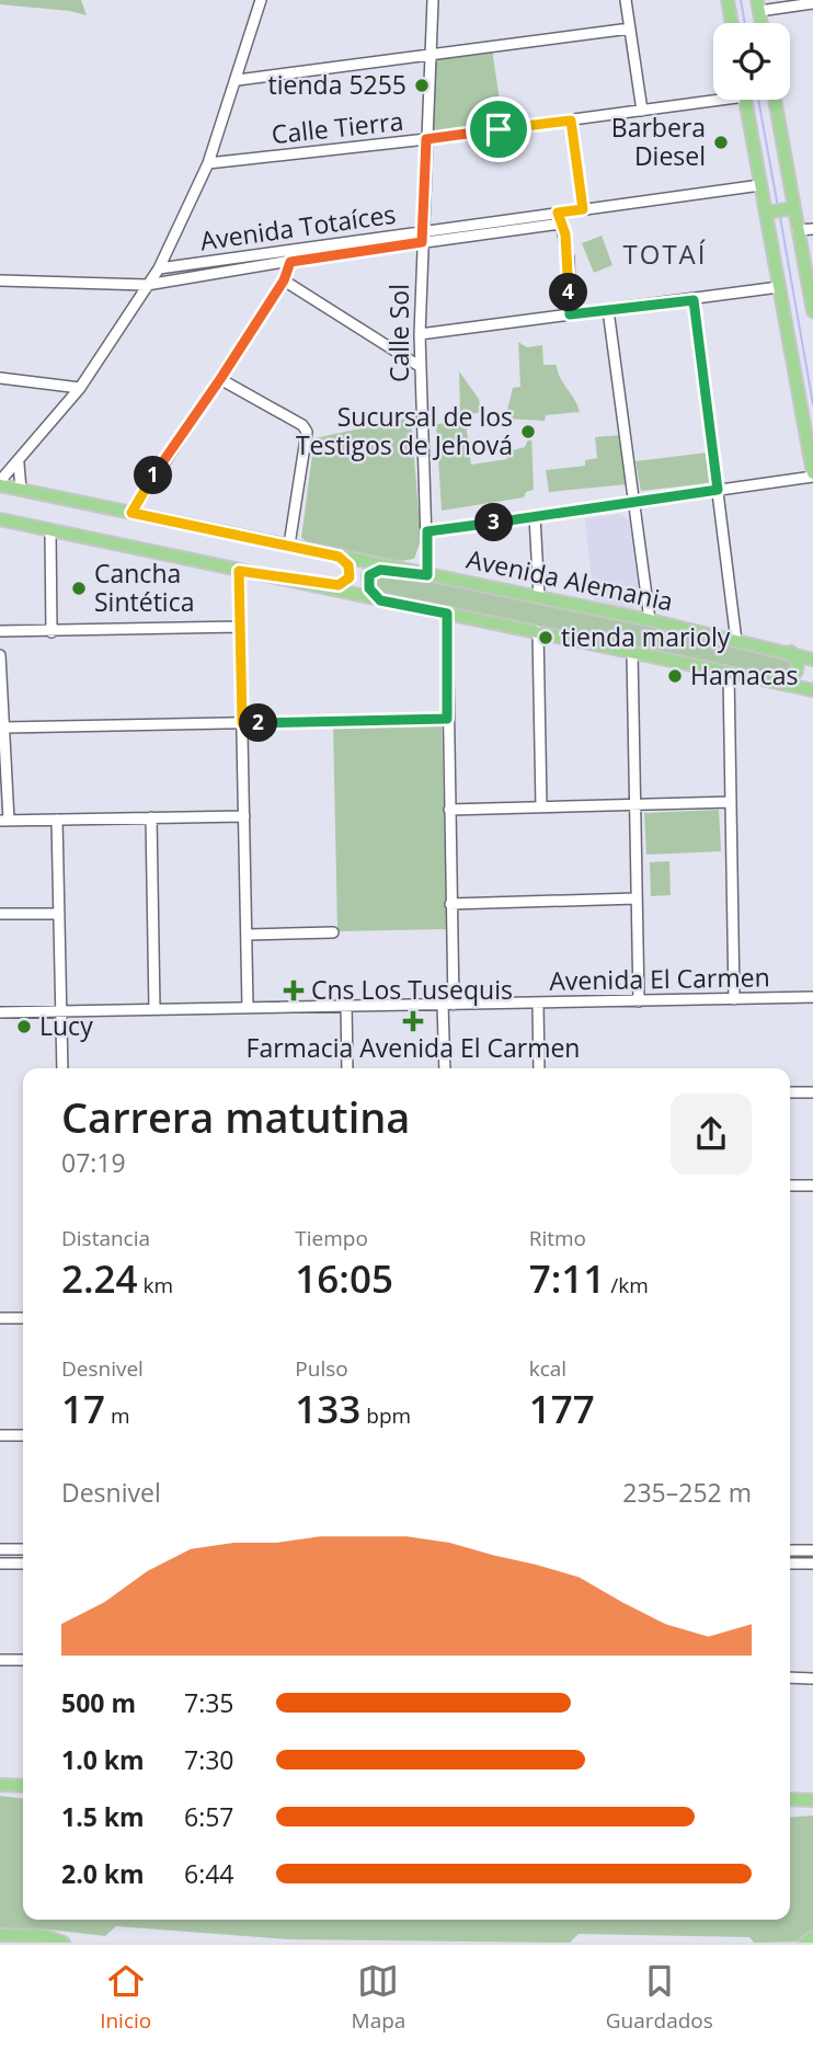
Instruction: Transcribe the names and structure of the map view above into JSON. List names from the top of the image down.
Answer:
{
  "streets": {
    "main road": ["Avenida Alemania"],
    "street": [
      "Calle Tierra",
      "Avenida Totaíces",
      "Calle Sol",
      "Avenida El Carmen"
    ]
  },
  "crossings": [
    ["Calle Tierra", "Calle Sol"],
    ["Avenida Totaíces", "Calle Sol"],
    ["Calle Sol", "Avenida Alemania"]
  ],
  "districts": ["TOTAÍ"],
  "places": {
    "other": [
      "tienda 5255",
      "Barbera Diesel",
      "Sucursal de los Testigos de Jehová",
      "Cancha Sintética",
      "tienda marioly",
      "Hamacas",
      "Lucy"
    ],
    "health": ["Cns Los Tusequis", "Farmacia Avenida El Carmen"]
  },
  "page": {
    "pins": [
      "4",
      "1",
      "3",
      "2"
    ],
    "heading": ["Carrera matutina", "07:19"],
    "stats": [
      ["Distancia", "2.24 km"],
      ["Tiempo", "16:05"],
      ["Ritmo", "7:11 /km"],
      ["Desnivel", "17 m"],
      ["Pulso", "133 bpm"],
      ["kcal", "177"]
    ],
    "chart": ["Desnivel", "235–252 m"],
    "list": [
      {
        "name": "500 m",
        "note": "7:35"
      },
      {
        "name": "1.0 km",
        "note": "7:30"
      },
      {
        "name": "1.5 km",
        "note": "6:57"
      },
      {
        "name": "2.0 km",
        "note": "6:44"
      }
    ],
    "tabs": ["Inicio", "Mapa", "Guardados"]
  }
}
